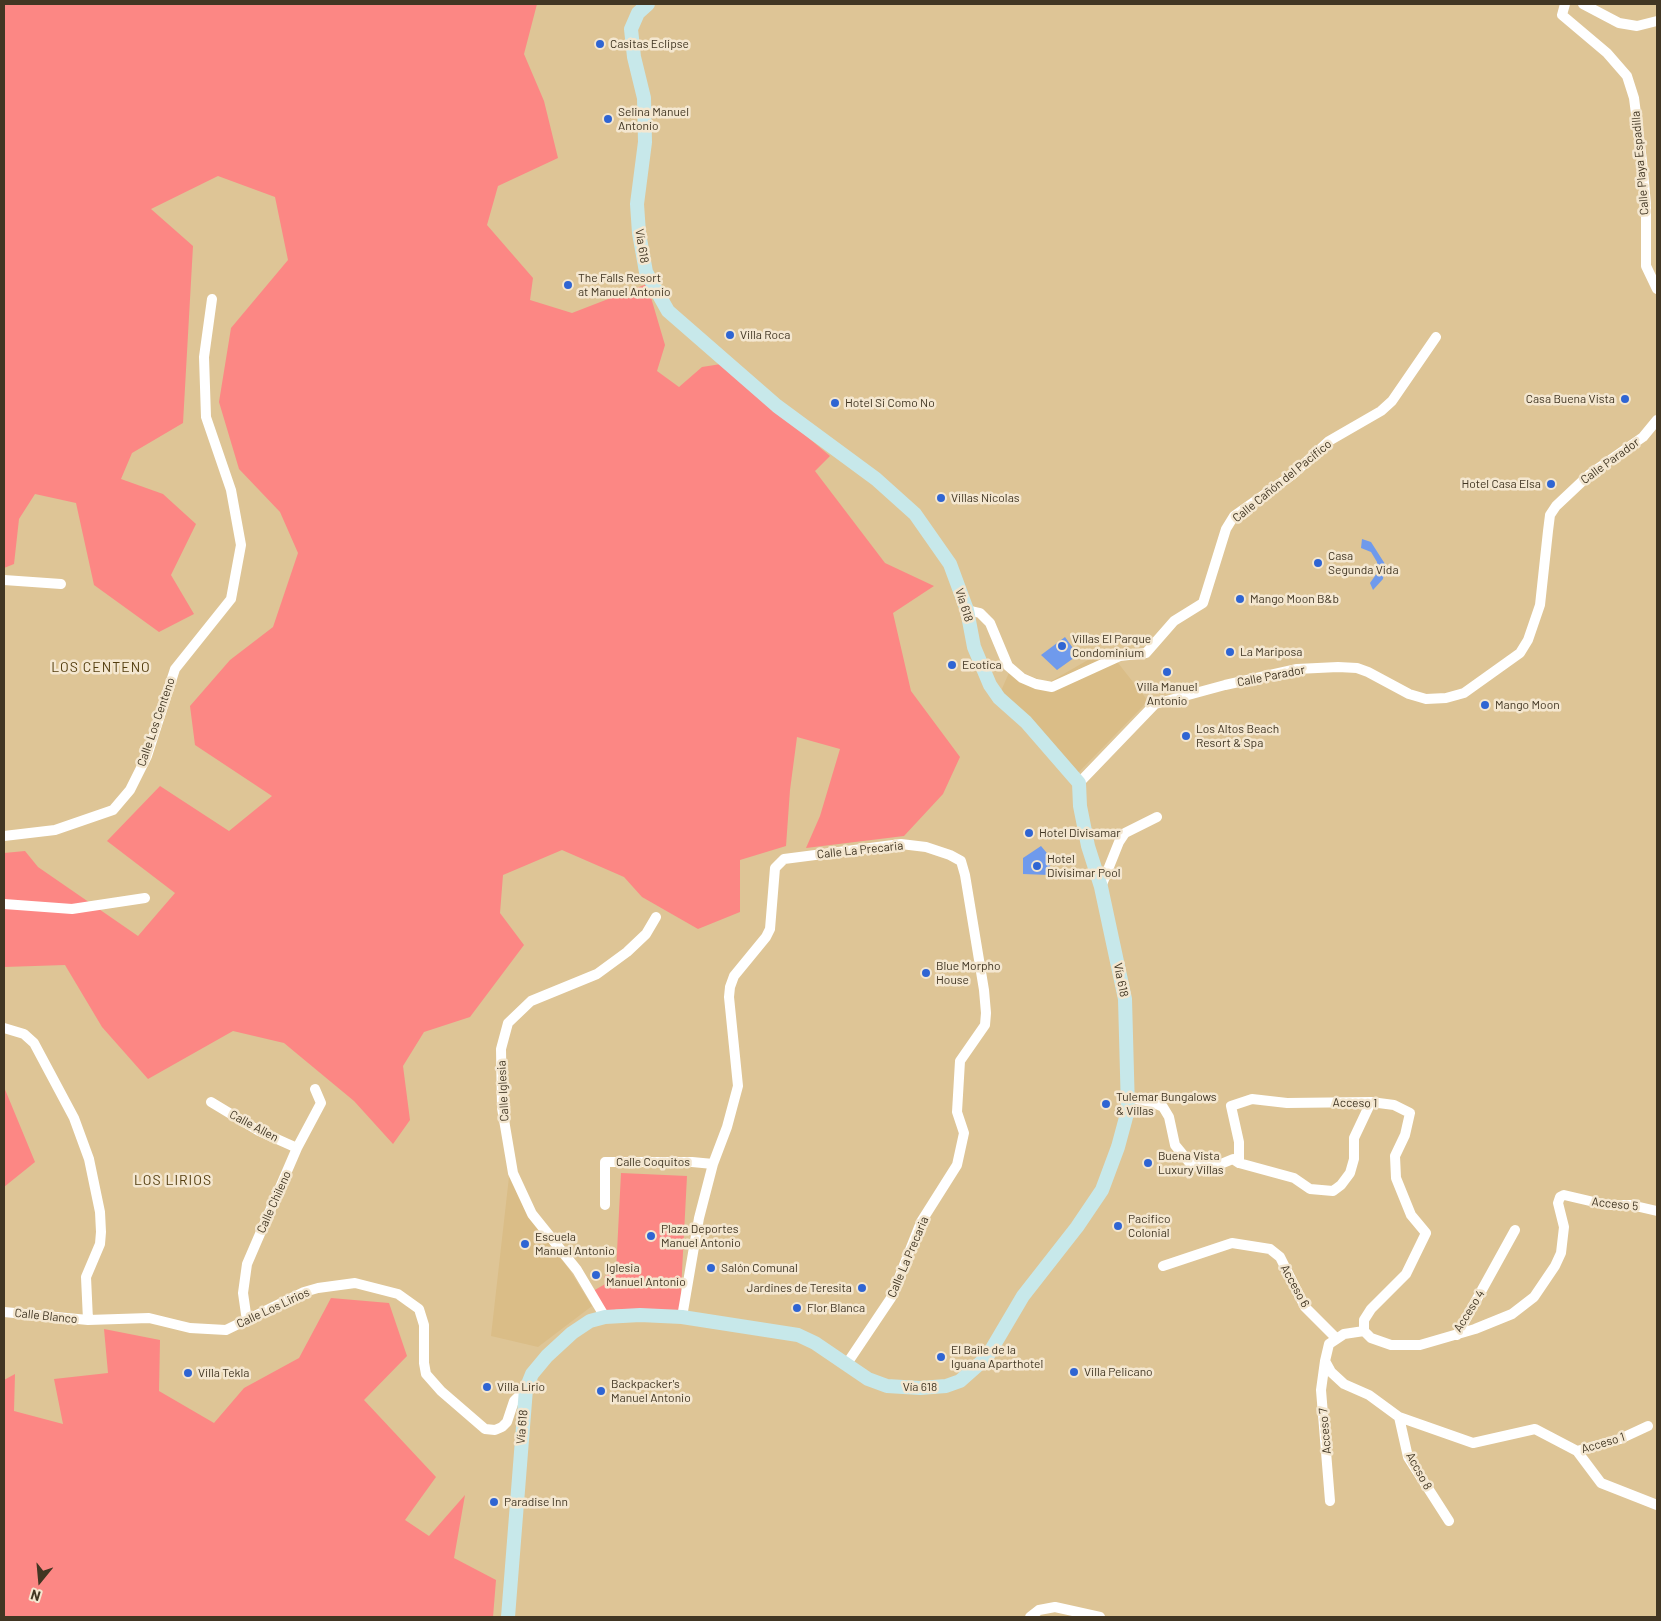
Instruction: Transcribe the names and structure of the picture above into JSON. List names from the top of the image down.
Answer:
{
  "streets": {
    "street": [
      "Calle Playa Espadilla",
      "Vía 618",
      "Calle Parador",
      "Calle Cañón del Pacífico",
      "Calle Los Centeno",
      "Calle La Precaria",
      "Calle Iglesia",
      "Acceso 1",
      "Calle Allen",
      "Calle Coquitos",
      "Calle Chileno",
      "Acceso 5",
      "Acceso 6",
      "Calle Los Lirios",
      "Acceso 4",
      "Calle Blanco",
      "Acceso 7",
      "Accso 8"
    ]
  },
  "crossings": [
    ["Vía 618", "Calle Parador"],
    ["Vía 618", "Calle Cañón del Pacífico"],
    ["Vía 618", "Calle La Precaria"],
    ["Vía 618", "Calle Iglesia"],
    ["Vía 618", "Calle Los Lirios"],
    ["Calle La Precaria", "Calle Coquitos"],
    ["Acceso 1", "Acceso 4"],
    ["Acceso 1", "Acceso 7"],
    ["Acceso 1", "Accso 8"],
    ["Calle Allen", "Calle Chileno"],
    ["Calle Chileno", "Calle Los Lirios"],
    ["Acceso 5", "Acceso 4"],
    ["Calle Los Lirios", "Calle Blanco"]
  ],
  "districts": ["LOS CENTENO", "LOS LIRIOS"],
  "places": [
    "Casitas Eclipse",
    "Selina Manuel Antonio",
    "The Falls Resort at Manuel Antonio",
    "Villa Roca",
    "Casa Buena Vista",
    "Hotel Si Como No",
    "Hotel Casa Elsa",
    "Villas Nicolas",
    "Casa Segunda Vida",
    "Mango Moon B&b",
    "Villas El Parque Condominium",
    "La Mariposa",
    "Ecotica",
    "Villa Manuel Antonio",
    "Mango Moon",
    "Los Altos Beach Resort & Spa",
    "Hotel Divisamar",
    "Hotel Divisimar Pool",
    "Blue Morpho House",
    "Tulemar Bungalows & Villas",
    "Buena Vista Luxury Villas",
    "Pacifico Colonial",
    "Plaza Deportes Manuel Antonio",
    "Escuela Manuel Antonio",
    "Salón Comunal",
    "Iglesia Manuel Antonio",
    "Jardines de Teresita",
    "Flor Blanca",
    "El Baile de la Iguana Aparthotel",
    "Villa Pelicano",
    "Villa Tekla",
    "Villa Lirio",
    "Backpacker's Manuel Antonio",
    "Paradise Inn"
  ],
  "north": "bottom"
}
